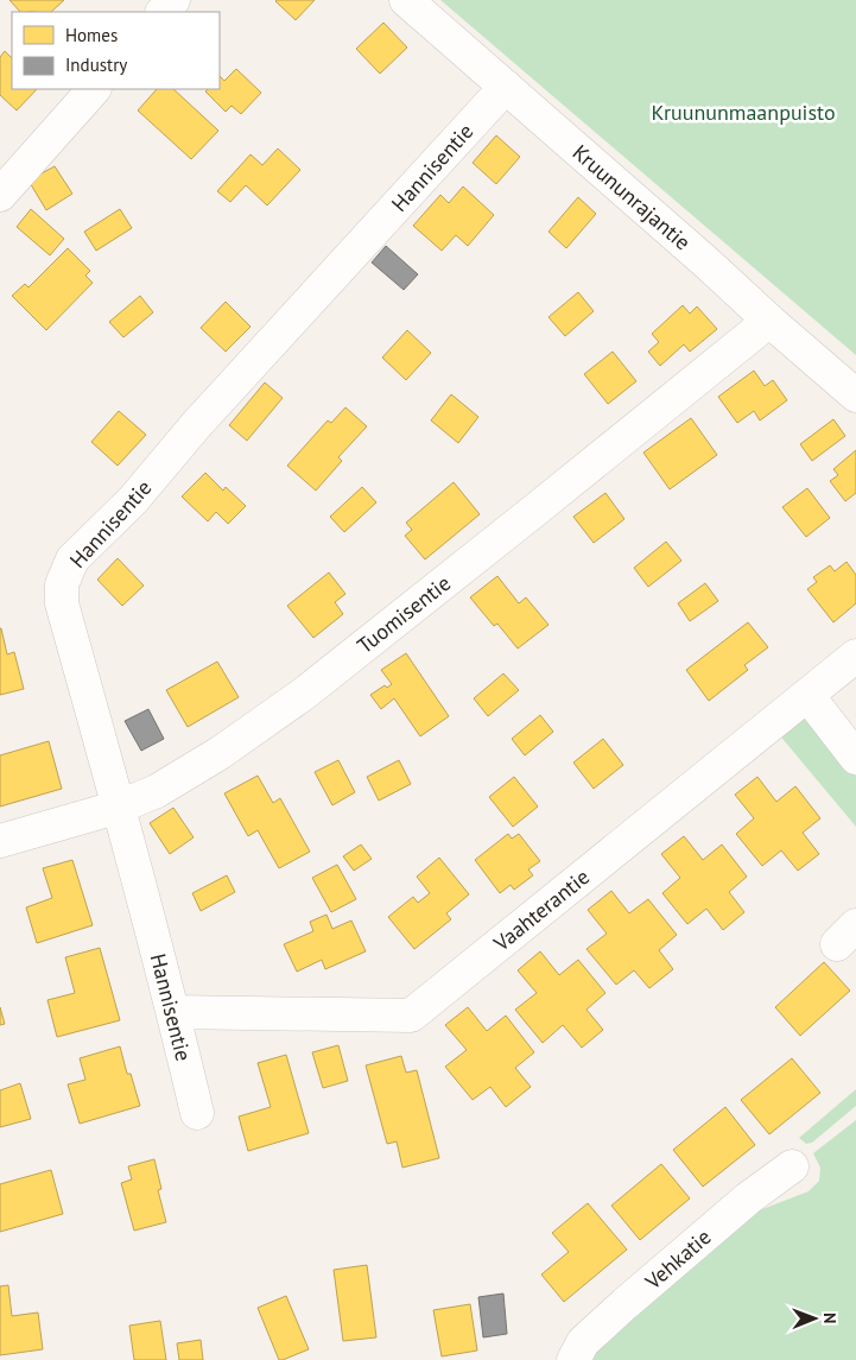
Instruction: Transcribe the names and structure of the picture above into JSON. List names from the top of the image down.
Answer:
{
  "streets": {
    "street": [
      "Hannisentie",
      "Kruununrajantie",
      "Tuomisentie",
      "Vaahterantie",
      "Vehkatie"
    ]
  },
  "crossings": [
    ["Hannisentie", "Kruununrajantie"],
    ["Hannisentie", "Tuomisentie"],
    ["Hannisentie", "Vaahterantie"],
    ["Kruununrajantie", "Tuomisentie"]
  ],
  "parks": ["Kruununmaanpuisto"],
  "legend": ["Homes", "Industry"],
  "north": "right"
}
